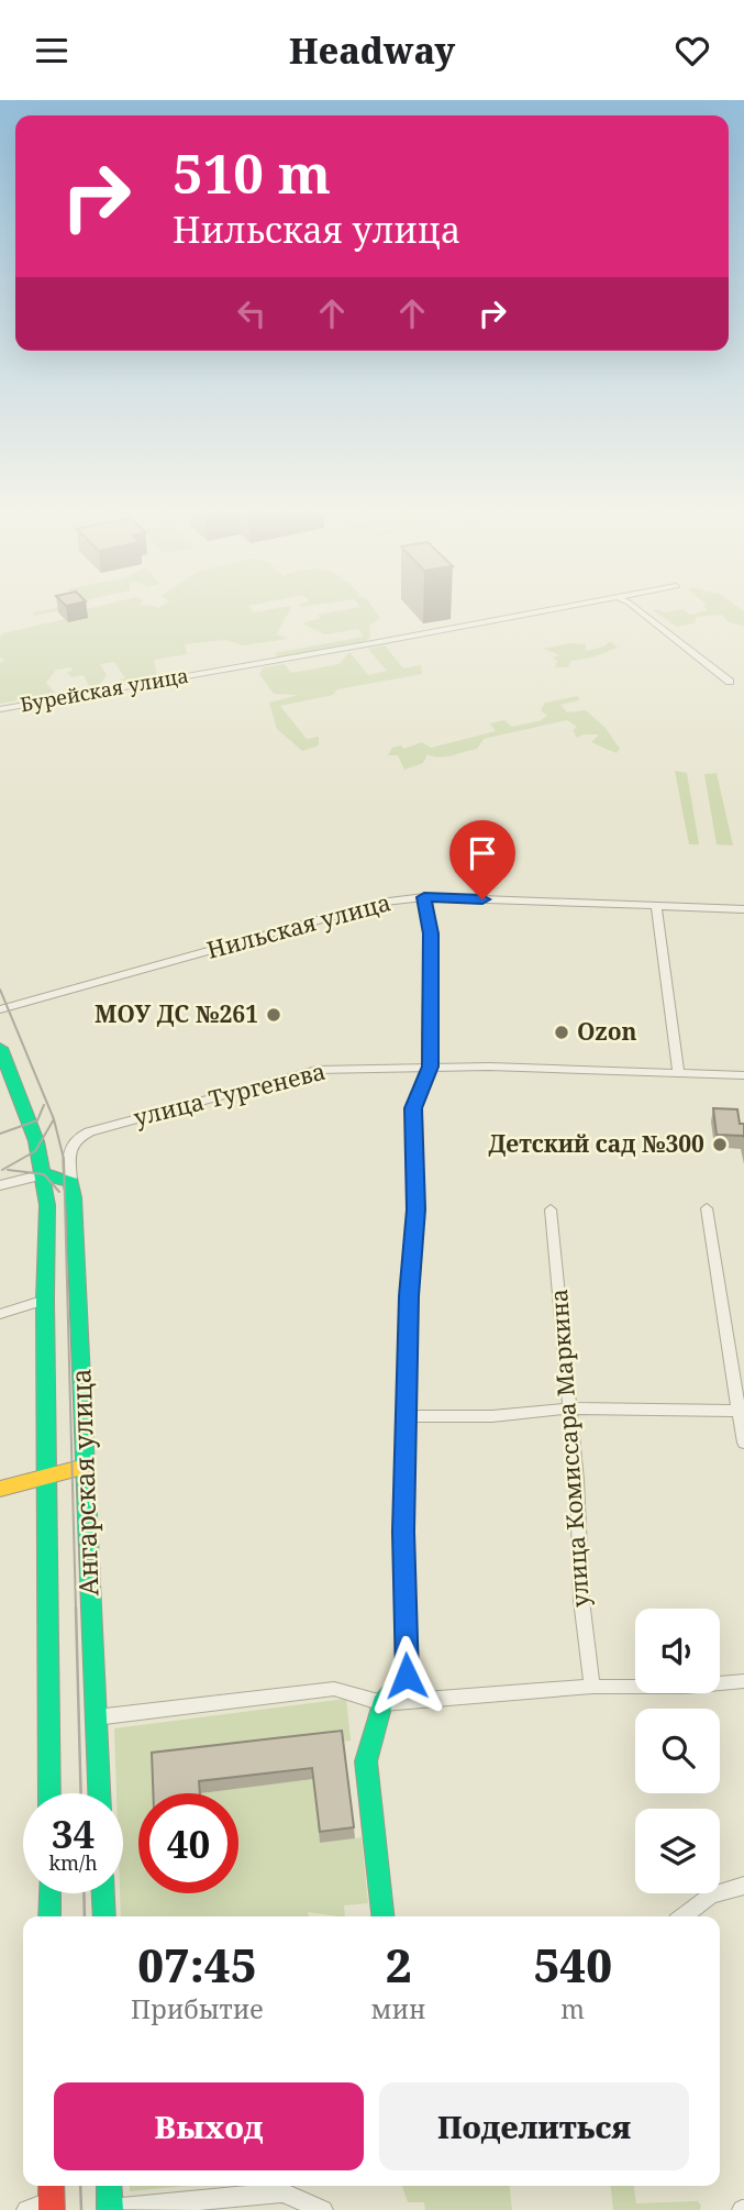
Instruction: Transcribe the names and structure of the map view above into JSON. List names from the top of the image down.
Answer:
{
  "streets": {
    "main road": ["Ангарская улица"],
    "street": [
      "Бурейская улица",
      "Нильская улица",
      "улица Тургенева",
      "улица Комиссара Маркина"
    ]
  },
  "crossings": [
    ["улица Тургенева", "Ангарская улица"]
  ],
  "places": ["МОУ ДС №261", "Ozon", "Детский сад №300"],
  "page": {
    "header": "Headway",
    "turn": ["510 m", "Нильская улица"],
    "speed": "34 km/h",
    "limit": "40",
    "eta": [
      "07:45",
      "Прибытие",
      "2",
      "мин",
      "540",
      "m"
    ],
    "buttons": ["Выход", "Поделиться"]
  }
}
